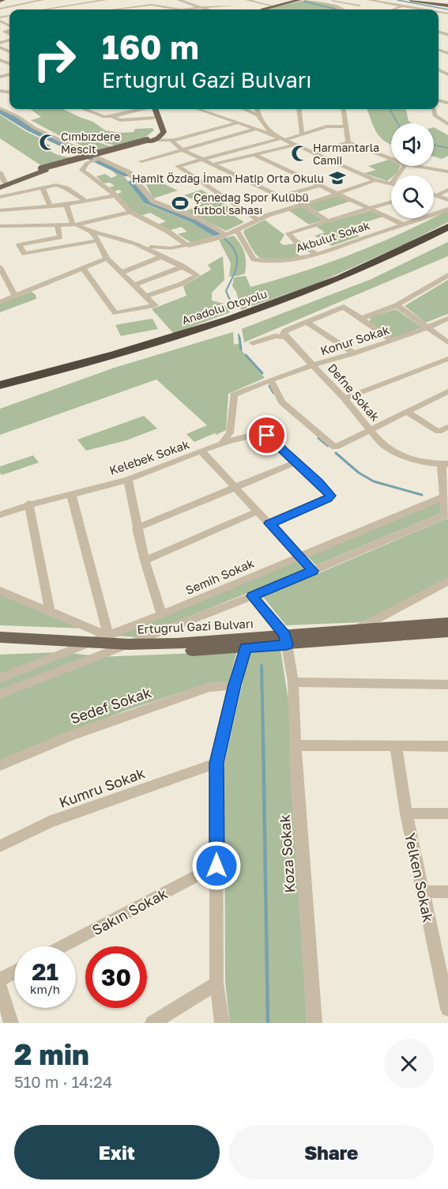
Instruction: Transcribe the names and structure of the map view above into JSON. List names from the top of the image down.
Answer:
{
  "streets": {
    "highway": ["Anadolu Otoyolu"],
    "main road": ["Ertuğrul Gazi Bulvarı"],
    "street": [
      "Akbulut Sokak",
      "Konur Sokak",
      "Defne Sokak",
      "Kelebek Sokak",
      "Semih Sokak",
      "Sedef Sokak",
      "Kumru Sokak",
      "Koza Sokak",
      "Yelken Sokak",
      "Sakın Sokak"
    ]
  },
  "crossings": [
    ["Konur Sokak", "Defne Sokak"],
    ["Defne Sokak", "Semih Sokak"],
    ["Semih Sokak", "Ertuğrul Gazi Bulvarı"],
    ["Ertuğrul Gazi Bulvarı", "Koza Sokak"]
  ],
  "places": {
    "mosque": ["Cımbızdere Mescit", "Harmantarla Camii"],
    "school or university": ["Hamit Özdağ İmam Hatip Orta Okulu"],
    "sports": ["Çenedağ Spor Kulübü futbol sahası"]
  },
  "page": {
    "turn": ["160 m", "Ertuğrul Gazi Bulvarı"],
    "speed": "21 km/h",
    "limit": "30",
    "heading": ["2 min", "510 m · 14:24"],
    "buttons": ["Exit", "Share"]
  }
}
